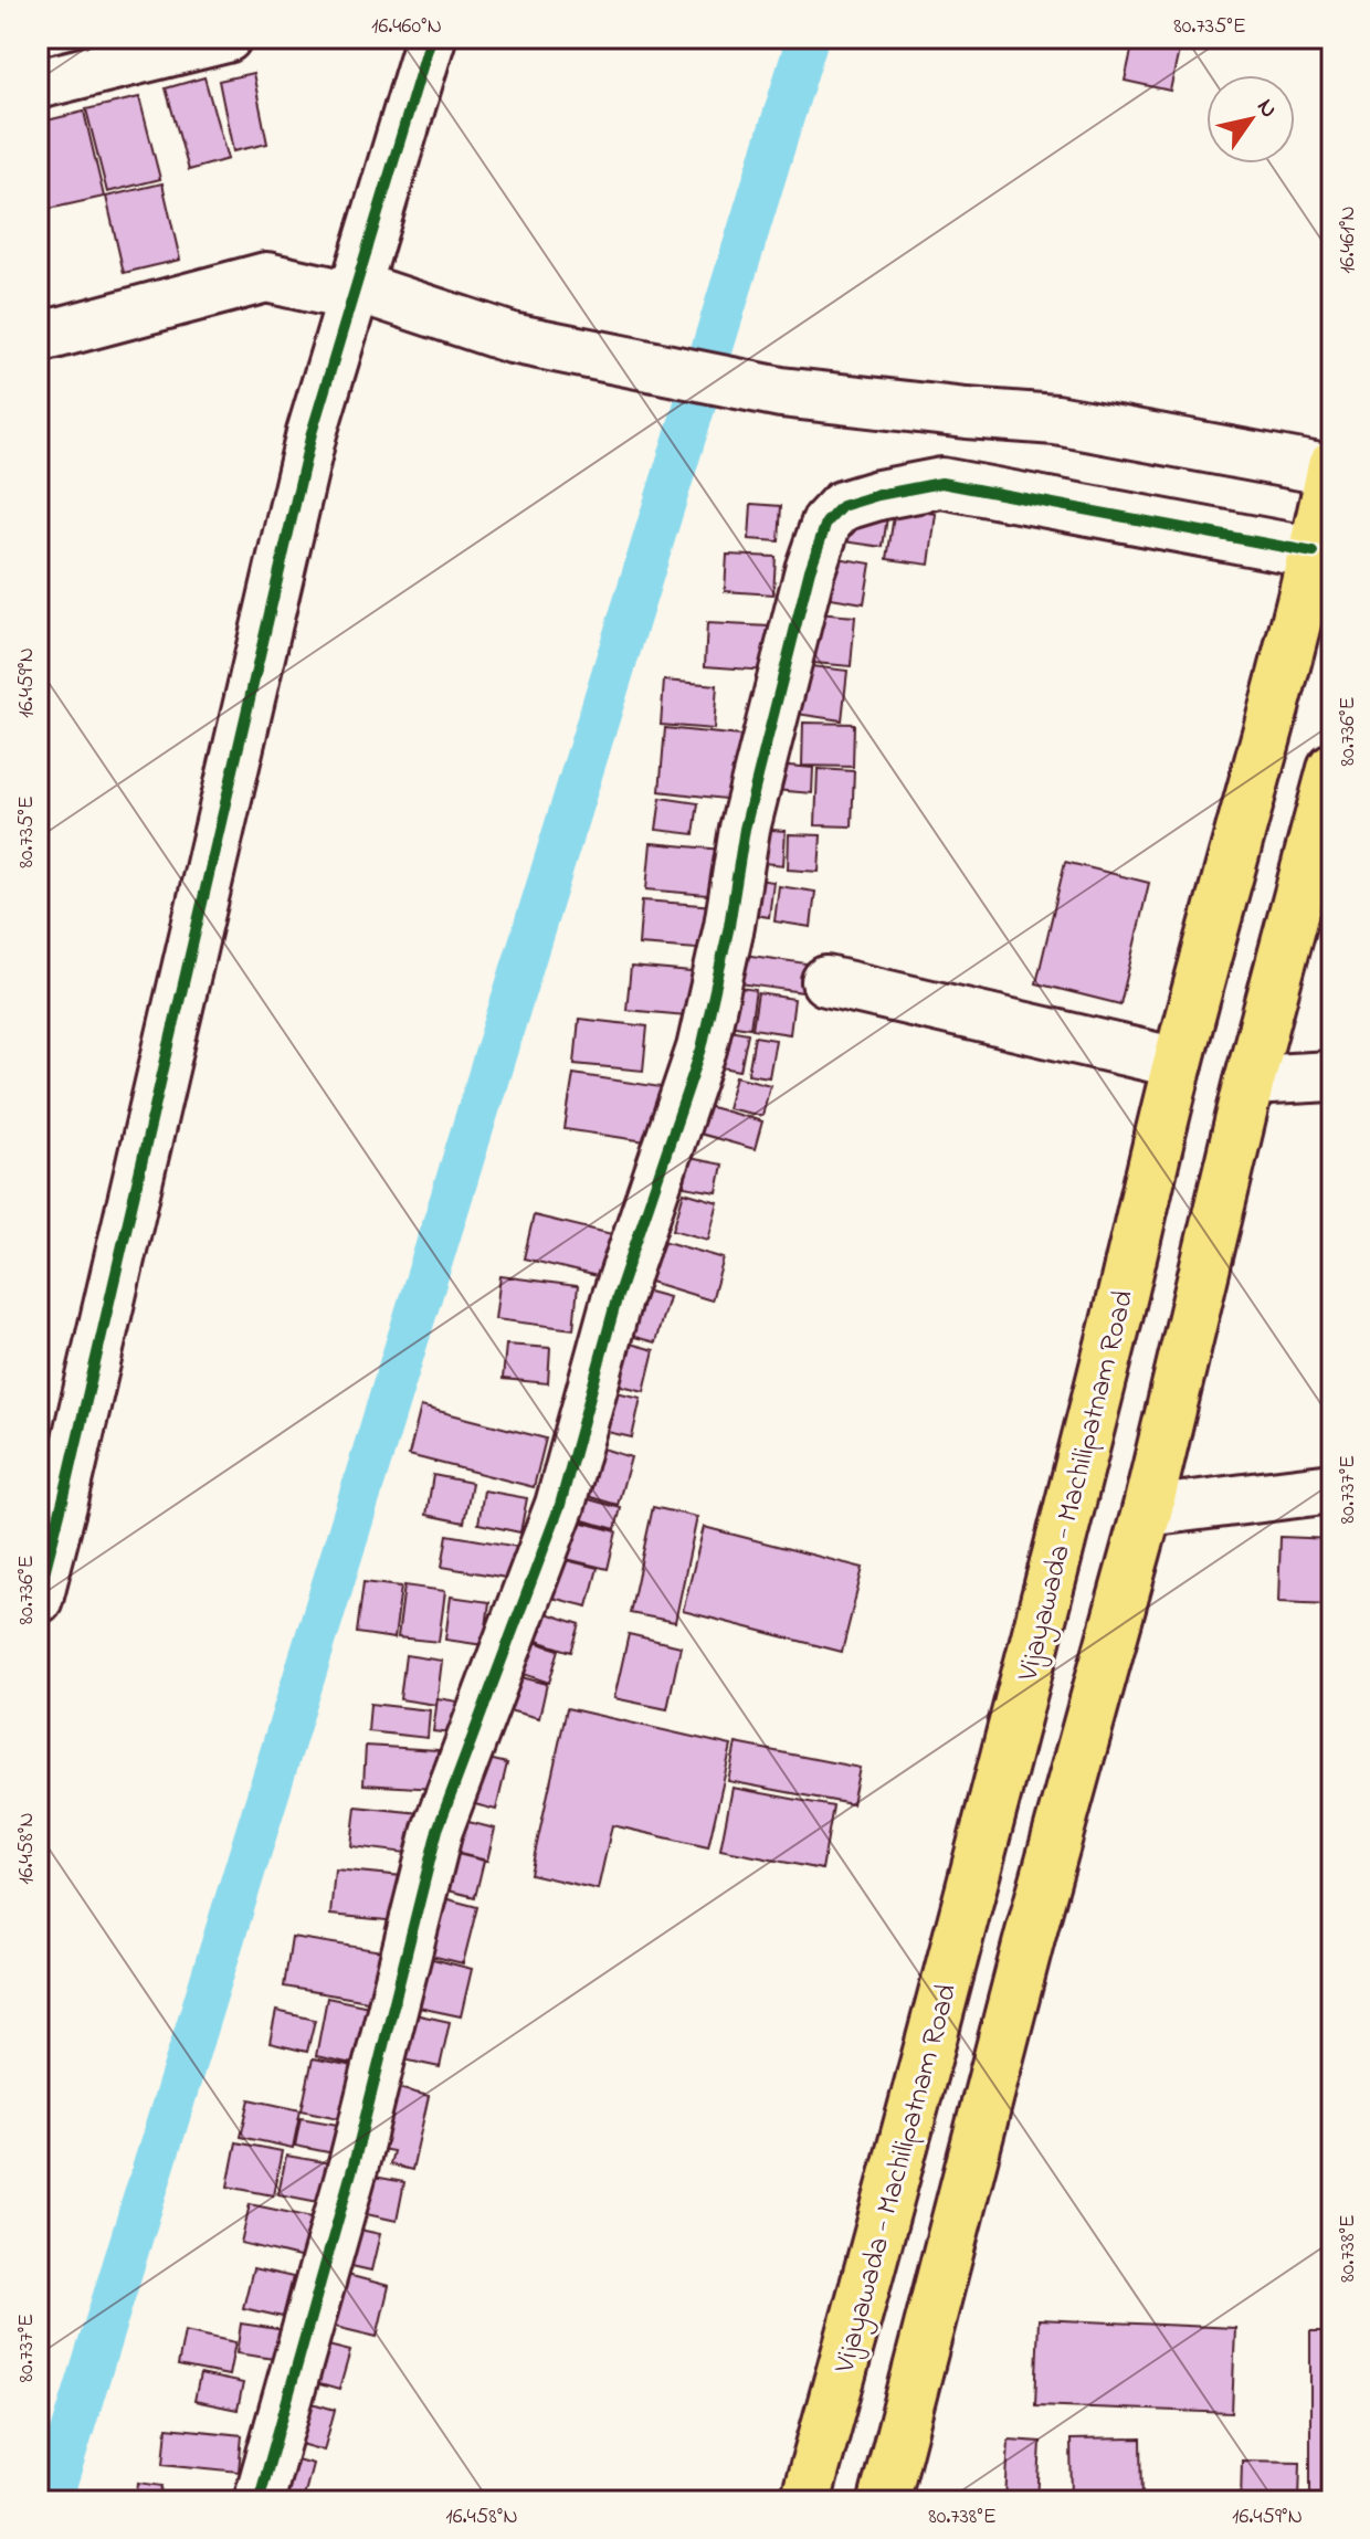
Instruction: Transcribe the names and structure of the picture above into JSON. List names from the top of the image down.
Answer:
{
  "streets": {
    "highway": ["Vijayawada - Machilipatnam Road"]
  },
  "north": "top right",
  "coordinates": [
    "16.460°N",
    "80.735°E",
    "16.461°N",
    "16.459°N",
    "80.736°E",
    "80.737°E",
    "16.458°N",
    "80.738°E"
  ]
}
